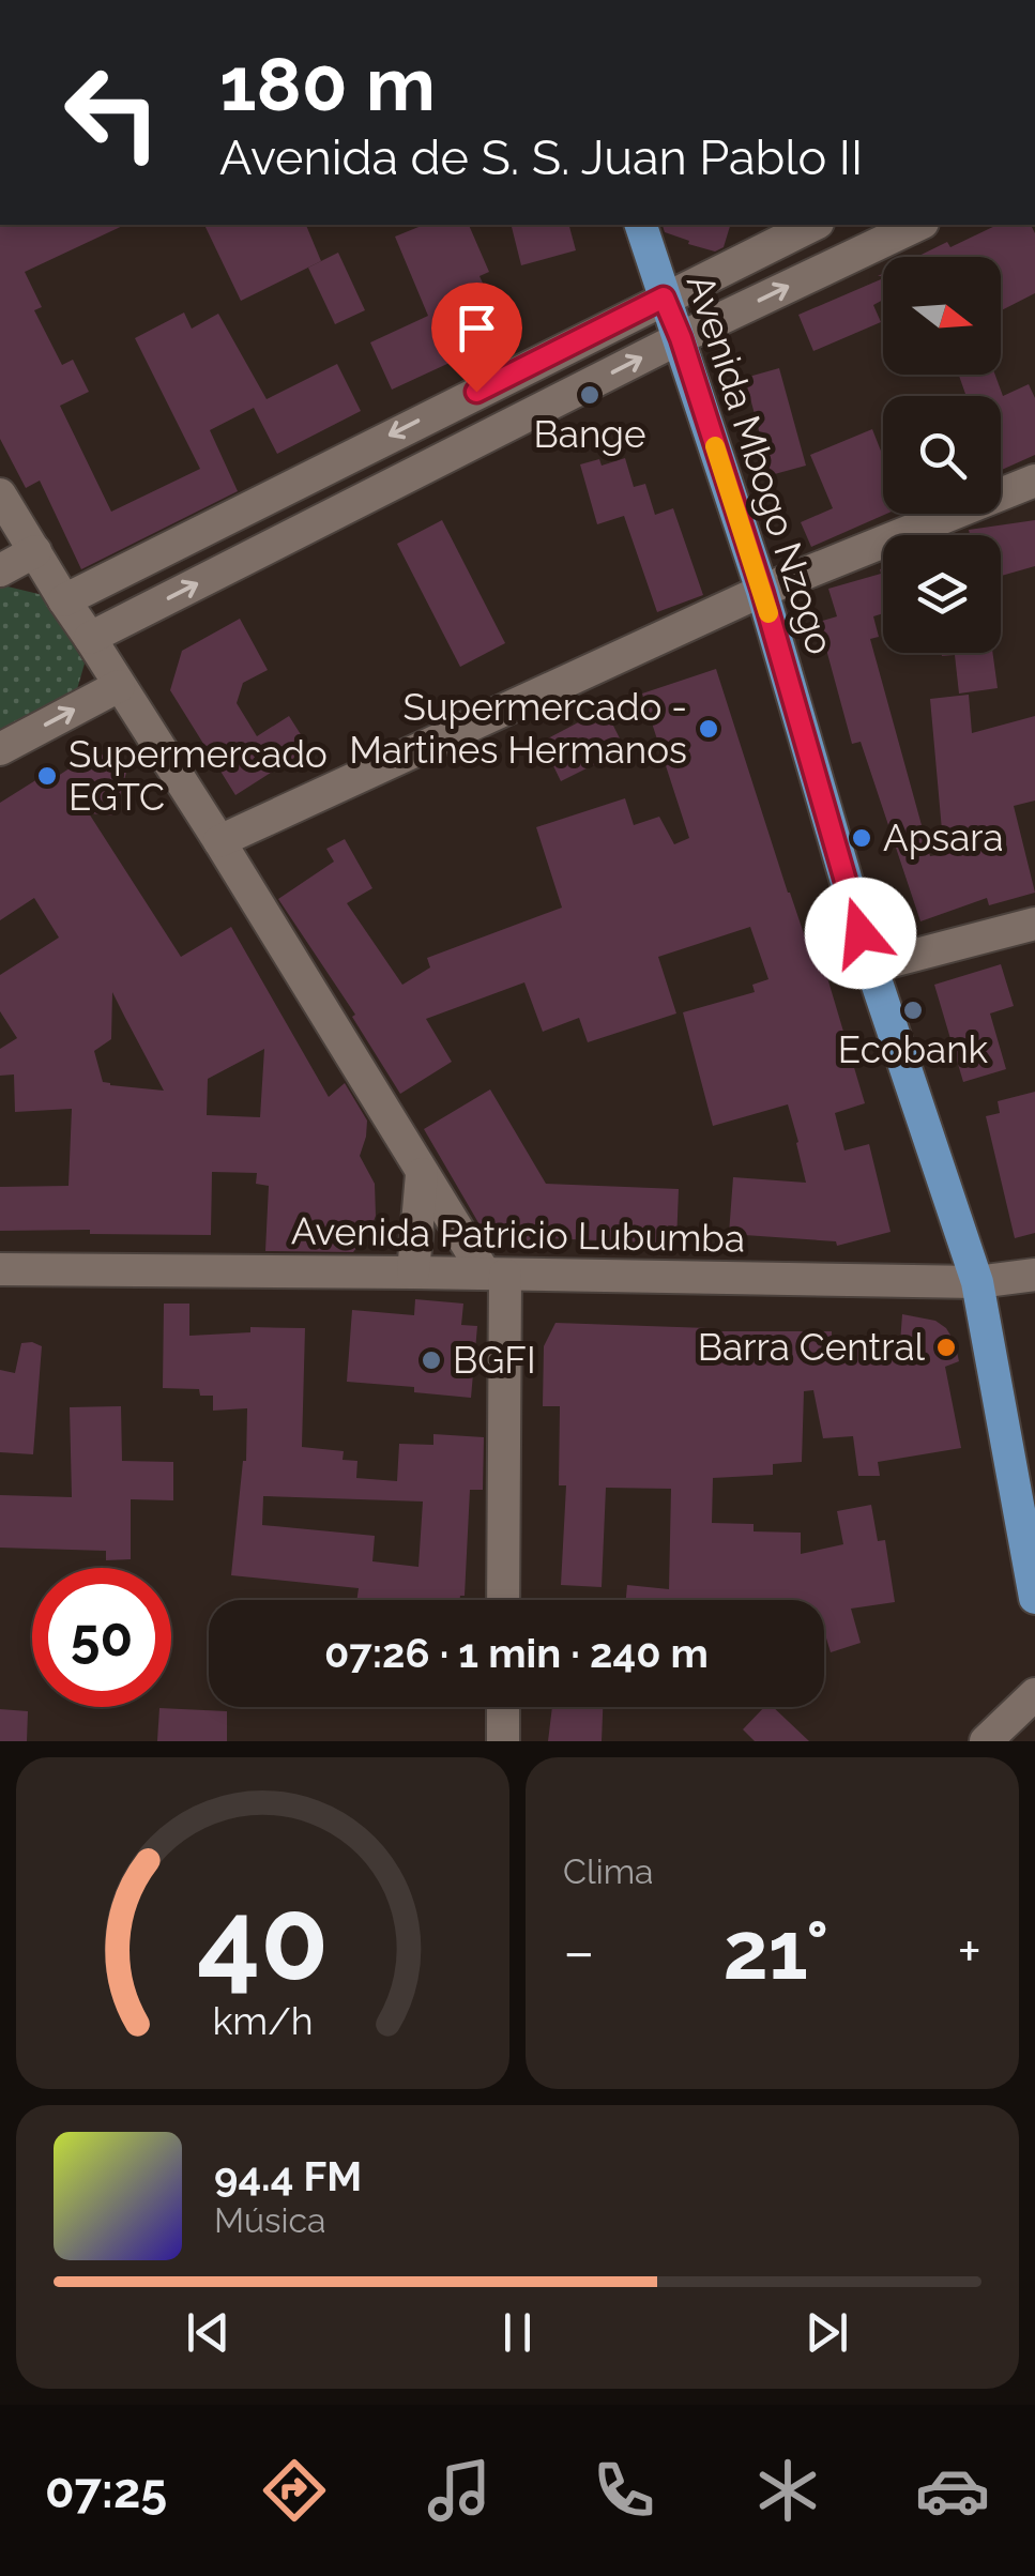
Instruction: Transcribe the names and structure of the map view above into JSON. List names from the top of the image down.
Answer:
{
  "streets": {
    "main road": ["Avenida Mbogo Nzogo"],
    "street": ["Avenida Patricio Lubumba"]
  },
  "crossings": [
    ["Avenida Mbogo Nzogo", "Avenida Patricio Lubumba"]
  ],
  "places": [
    "Bange",
    "Supermercado - Martines Hermanos",
    "Supermercado EGTC",
    "Apsara",
    "Ecobank",
    "Barra Central",
    "BGFI"
  ],
  "north": "right",
  "page": {
    "turn": ["180 m", "Avenida de S. S. Juan Pablo II"],
    "limit": "50",
    "trip": "07:26 · 1 min · 240 m",
    "tile": "Clima",
    "heat": ["−", "21°", "+"],
    "song": ["94.4 FM", "Música"],
    "tabs": "07:25",
    "gauge": ["40", "km/h"]
  }
}
